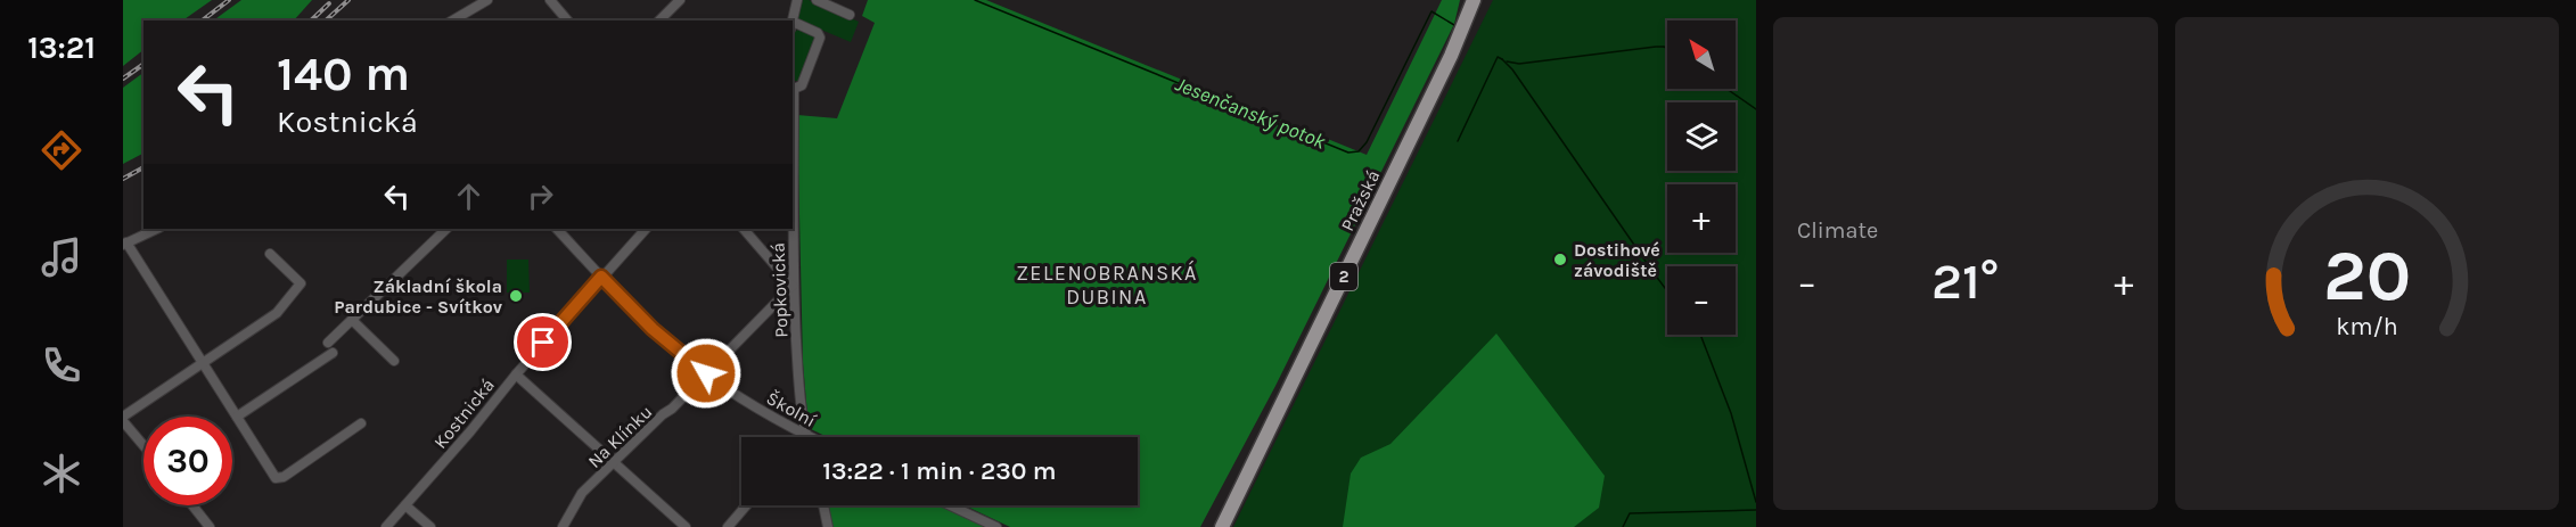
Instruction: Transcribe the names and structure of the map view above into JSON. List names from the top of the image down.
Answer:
{
  "streets": {
    "main road": ["Pražská", "2"],
    "street": [
      "Popkovická",
      "Školní",
      "Kostnická",
      "Na Klínku"
    ]
  },
  "crossings": [
    ["Popkovická", "Školní"],
    ["Popkovická", "Na Klínku"],
    ["Školní", "Kostnická"],
    ["Školní", "Na Klínku"]
  ],
  "districts": ["ZELENOBRANSKÁ DUBINA"],
  "water": ["Jesenčanský potok"],
  "places": ["Dostihové závodiště", "Základní škola Pardubice - Svítkov"],
  "north": "top left",
  "page": {
    "tabs": "13:21",
    "tile": "Climate",
    "map_buttons": ["+", "−"],
    "turn": ["140 m", "Kostnická"],
    "heat": ["−", "21°", "+"],
    "limit": "30",
    "trip": "13:22 · 1 min · 230 m",
    "gauge": ["20", "km/h"]
  }
}
